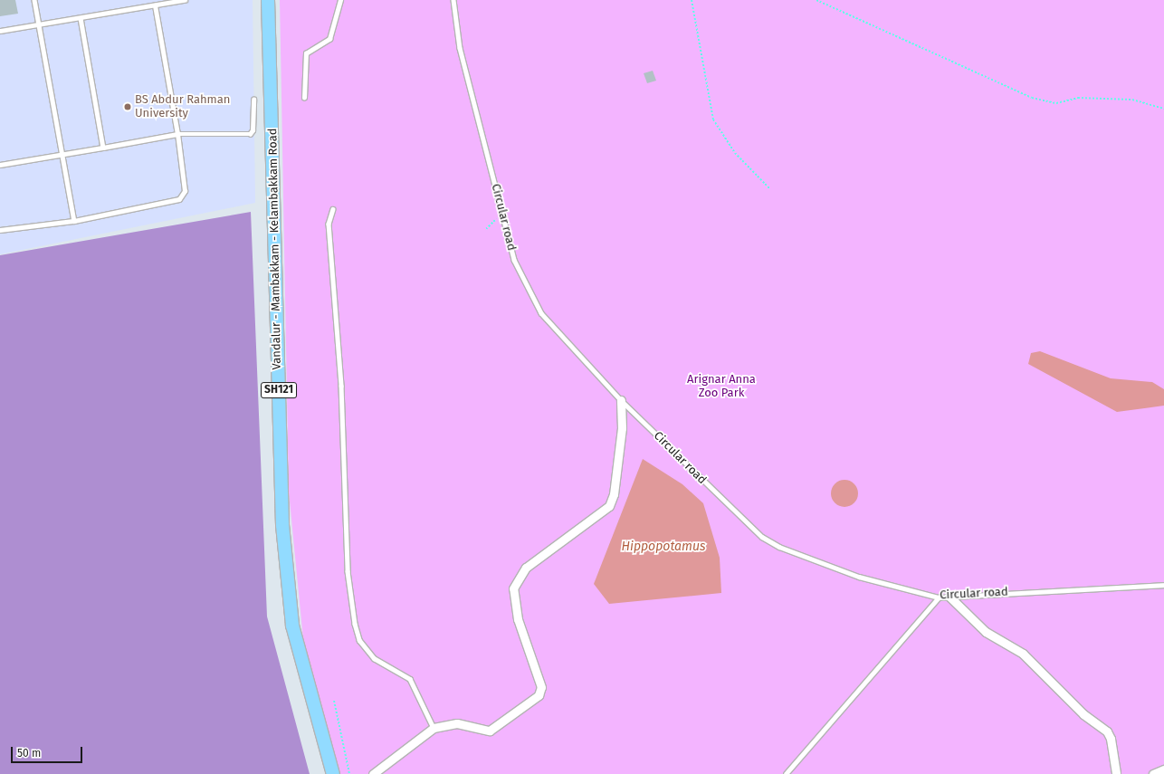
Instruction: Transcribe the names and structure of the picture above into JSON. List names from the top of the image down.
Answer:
{
  "streets": {
    "main road": ["Vandalur - Mambakkam - Kelambakkam Road", "SH121"],
    "lane": ["Circular road"]
  },
  "water": ["Hippopotamus"],
  "parks": ["Arignar Anna Zoo Park"],
  "places": ["BS Abdur Rahman University"],
  "scale_bar": "50 m"
}
